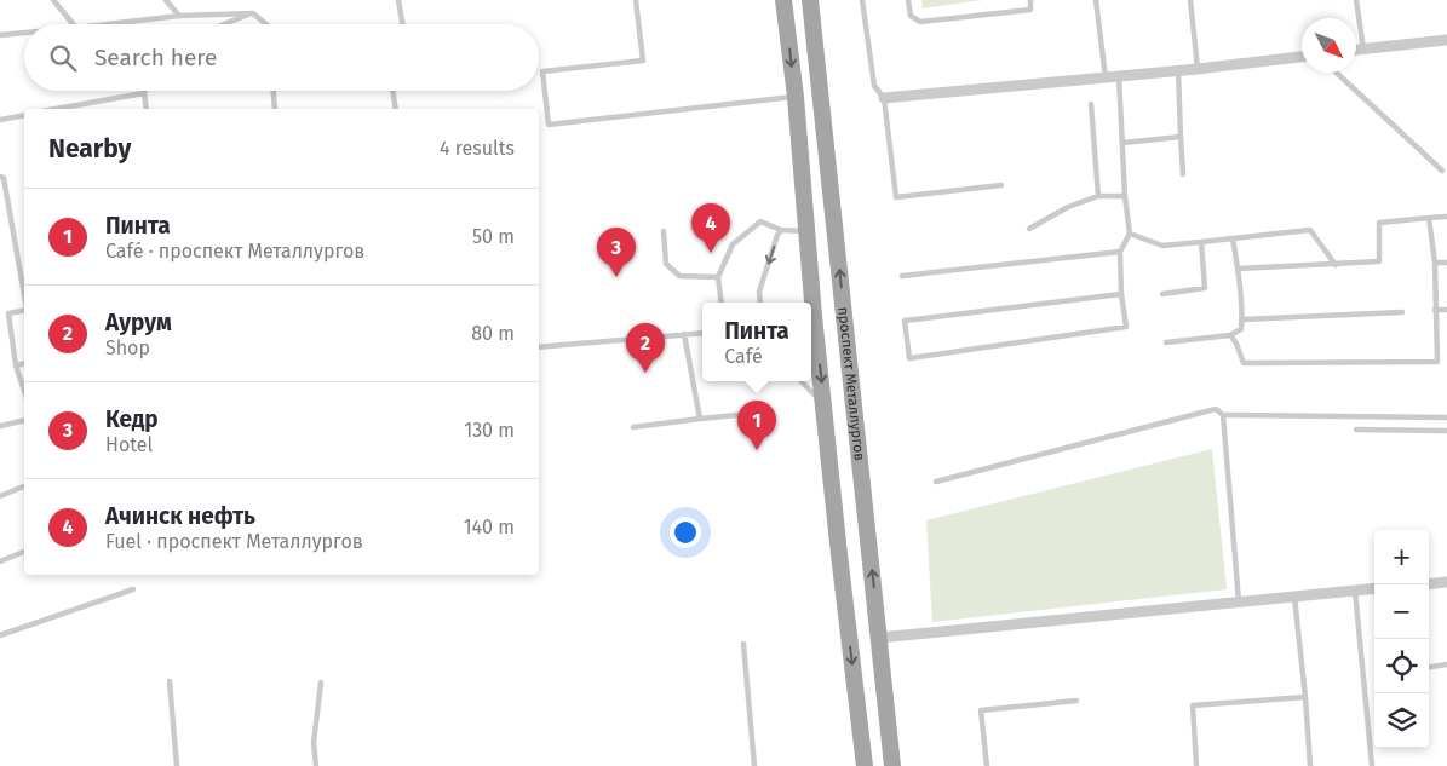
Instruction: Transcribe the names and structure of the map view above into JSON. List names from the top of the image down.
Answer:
{
  "streets": {
    "main road": ["проспект Металлургов"]
  },
  "north": "bottom right",
  "page": {
    "search": "Search here",
    "heading": ["Nearby", "4 results"],
    "list": [
      {
        "mark": "1",
        "name": "Пинта",
        "note": "Café · проспект Металлургов",
        "value": "50 m"
      },
      {
        "mark": "2",
        "name": "Аурум",
        "note": "Shop",
        "value": "80 m"
      },
      {
        "mark": "3",
        "name": "Кедр",
        "note": "Hotel",
        "value": "130 m"
      },
      {
        "mark": "4",
        "name": "Ачинск нефть",
        "note": "Fuel · проспект Металлургов",
        "value": "140 m"
      }
    ],
    "pins": [
      "4",
      "3",
      "2",
      "1"
    ],
    "popup": ["Пинта", "Café"],
    "map_buttons": ["+", "−"]
  }
}
